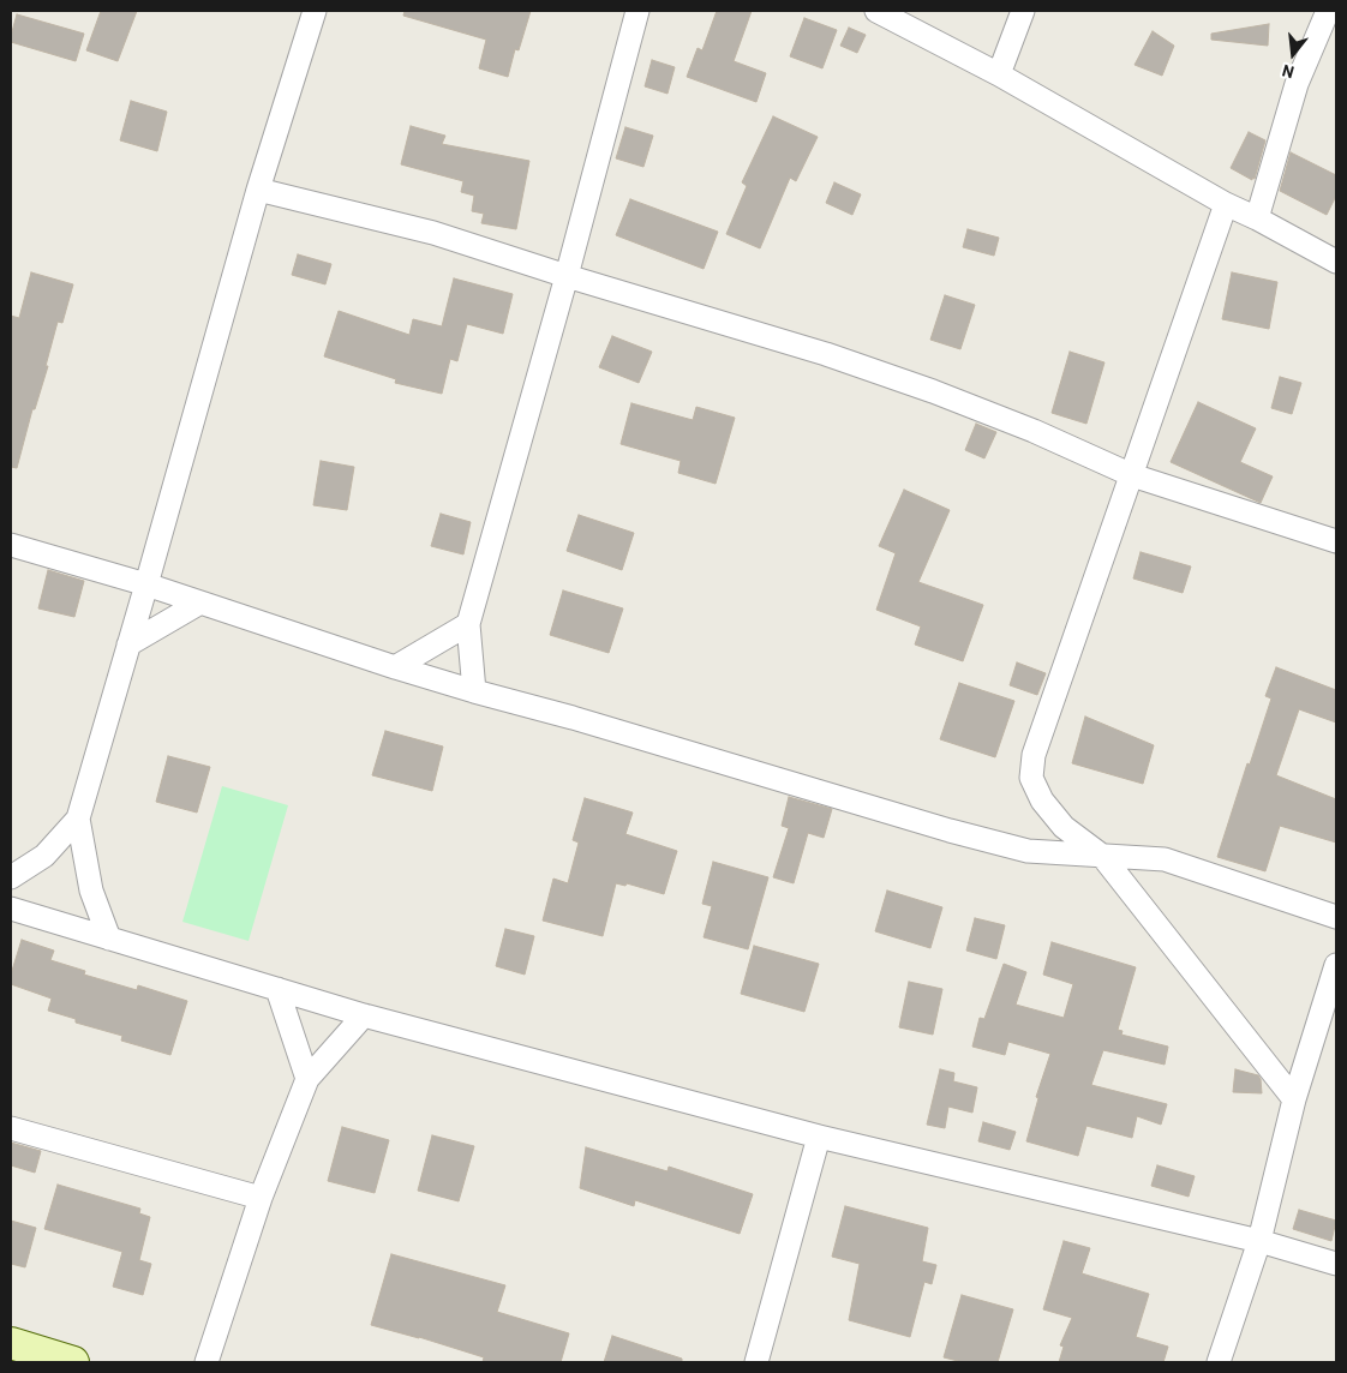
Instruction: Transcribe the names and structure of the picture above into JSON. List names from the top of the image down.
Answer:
{
  "north": "bottom"
}
